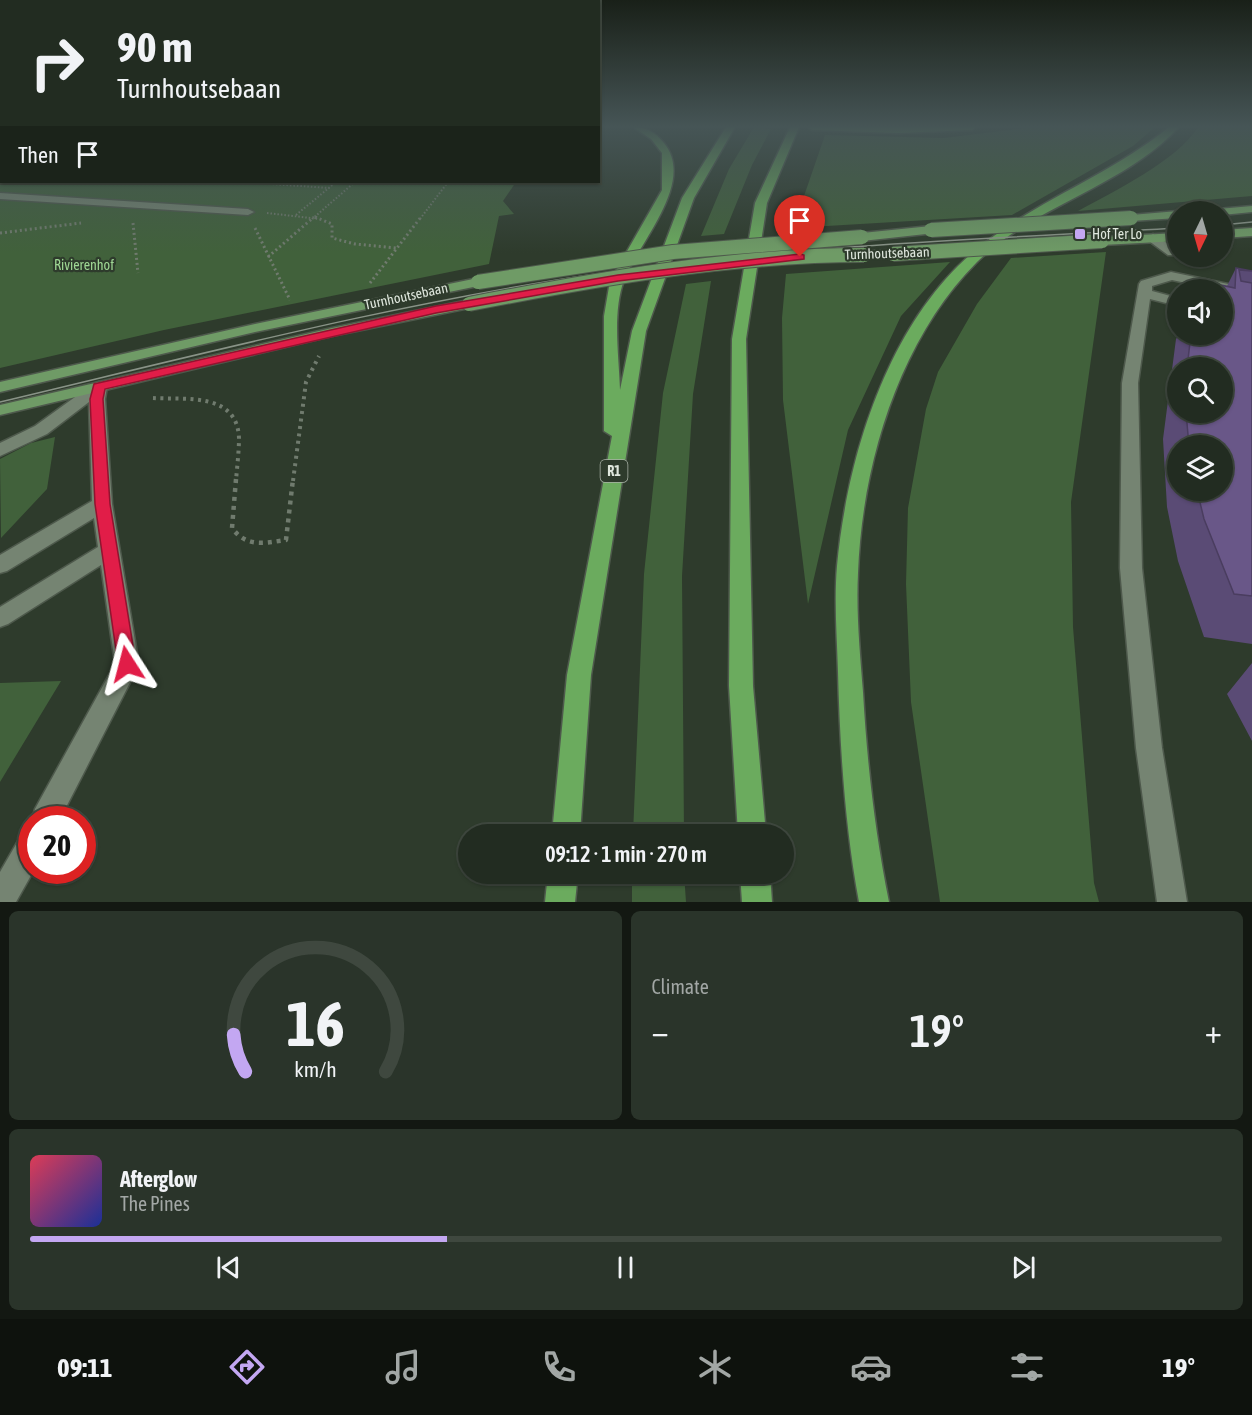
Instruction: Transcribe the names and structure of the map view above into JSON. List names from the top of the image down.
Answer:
{
  "streets": {
    "highway": ["R1"],
    "main road": ["Turnhoutsebaan"]
  },
  "parks": ["Rivierenhof"],
  "places": {
    "transit": ["Hof Ter Lo"]
  },
  "north": "bottom",
  "page": {
    "turn": ["90 m", "Turnhoutsebaan"],
    "then": "Then",
    "limit": "20",
    "trip": "09:12 · 1 min · 270 m",
    "tile": "Climate",
    "heat": ["−", "19°", "+"],
    "song": ["Afterglow", "The Pines"],
    "tabs": ["09:11", "19°"],
    "gauge": ["16", "km/h"]
  }
}
